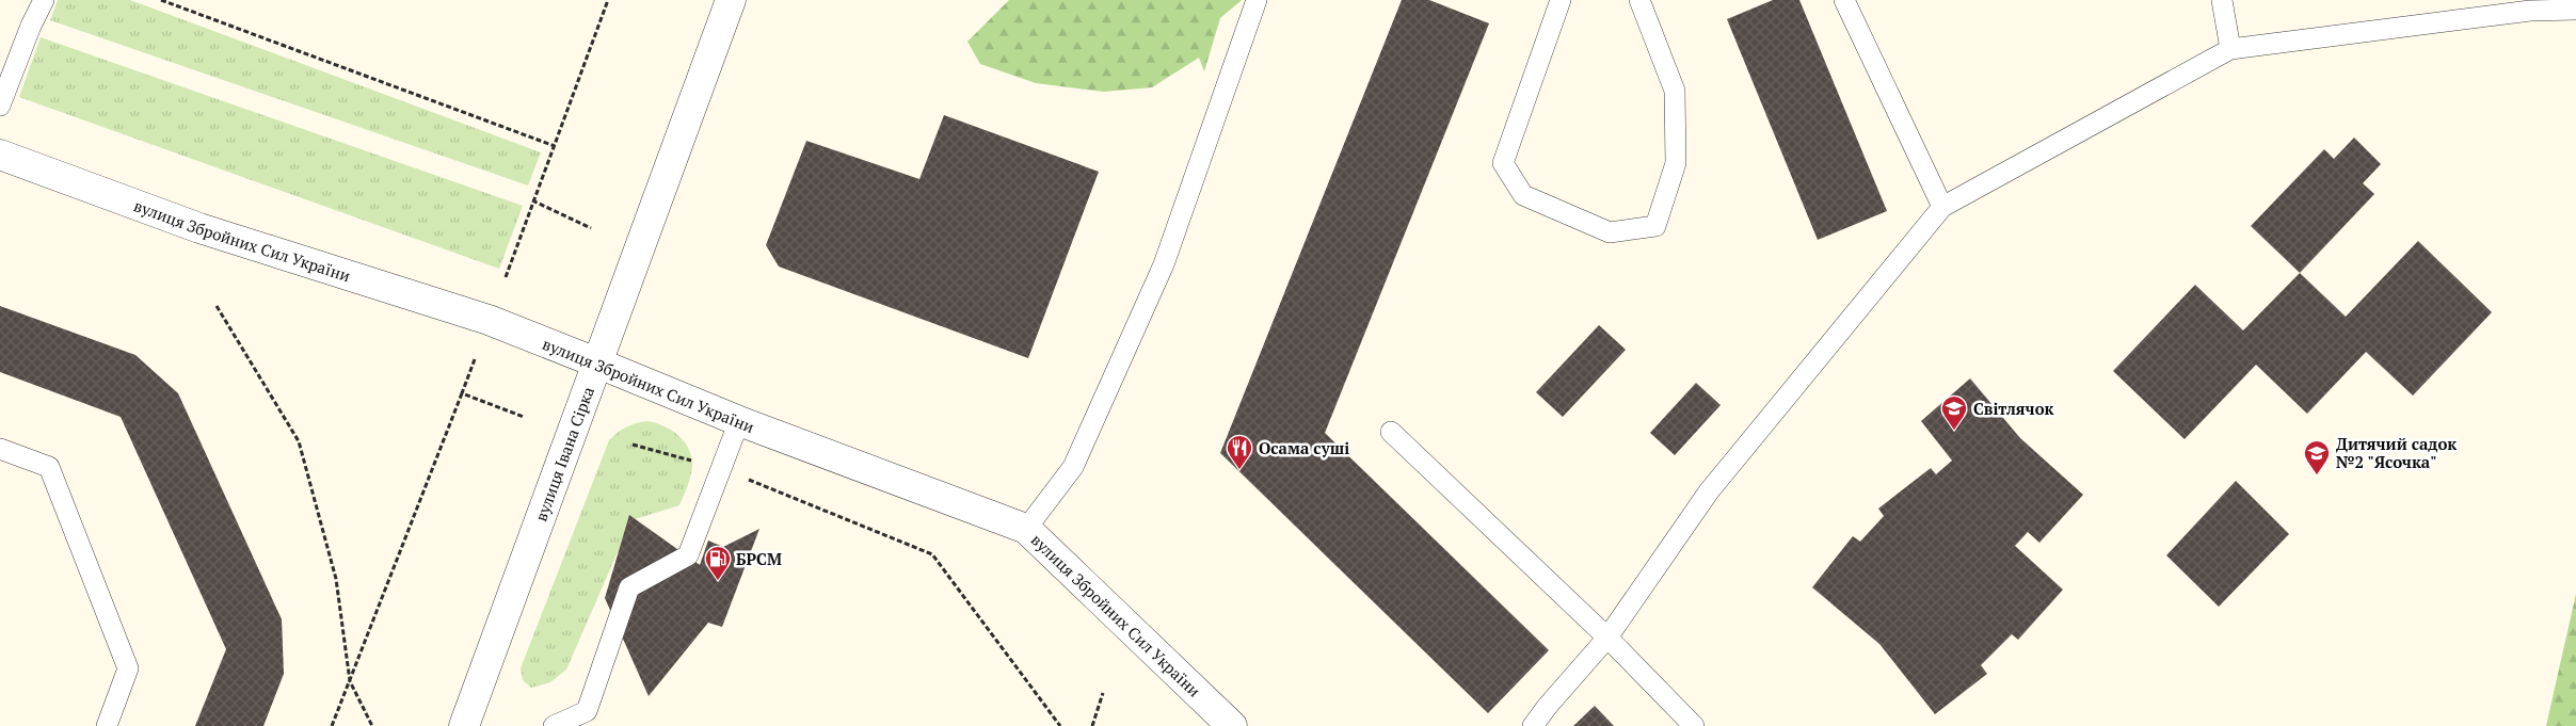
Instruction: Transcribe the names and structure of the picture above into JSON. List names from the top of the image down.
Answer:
{
  "streets": {
    "street": ["вулиця Збройних Сил України", "вулиця Івана Сірка"]
  },
  "crossings": [
    ["вулиця Збройних Сил України", "вулиця Івана Сірка"]
  ],
  "places": {
    "school or university": ["Світлячок", "Дитячий садок №2 \"Ясочка\""],
    "restaurant": ["Осама суші"],
    "fuel station": ["БРСМ"]
  }
}
